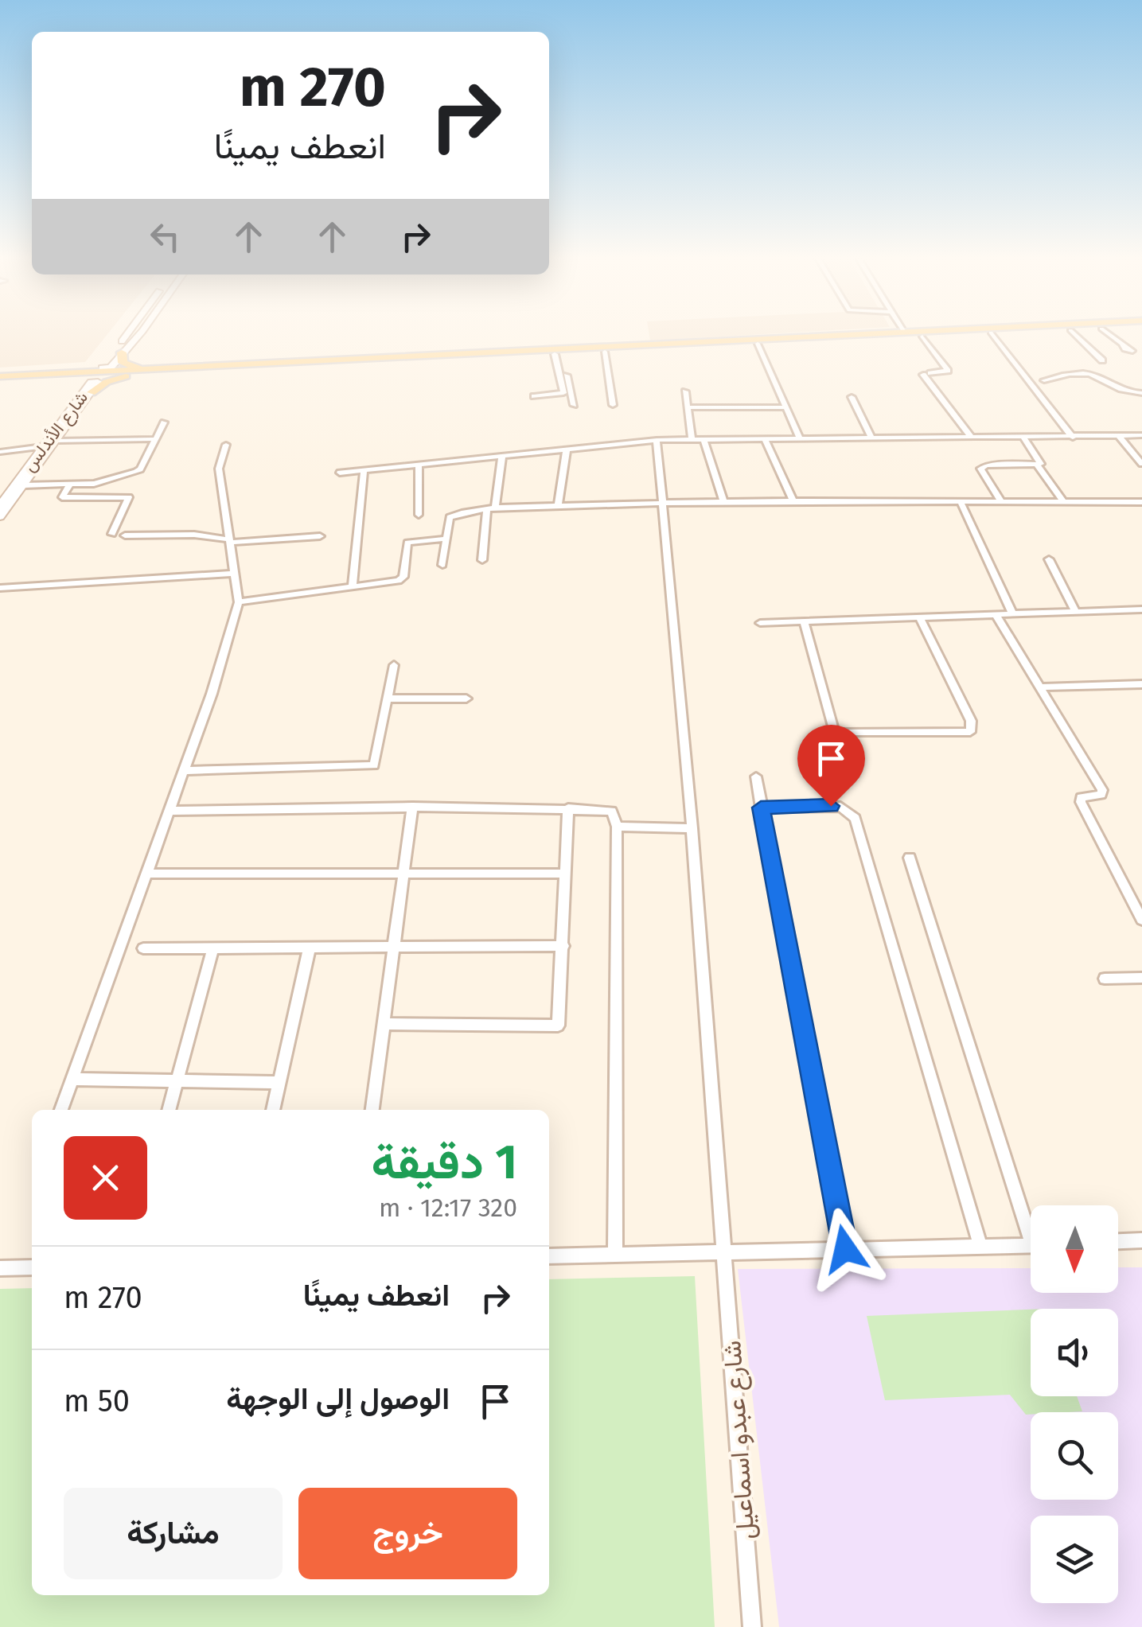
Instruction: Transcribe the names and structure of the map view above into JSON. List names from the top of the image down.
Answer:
{
  "streets": {
    "main road": ["شارع الأندلس"],
    "street": ["شارع عبدو اسماعيل"]
  },
  "north": "bottom",
  "page": {
    "turn": ["270 m", "انعطف يمينًا"],
    "heading": ["1 دقيقة", "320 m · 12:17"],
    "list": [
      {
        "name": "انعطف يمينًا",
        "value": "270 m"
      },
      {
        "name": "الوصول إلى الوجهة",
        "value": "50 m"
      }
    ],
    "buttons": ["خروج", "مشاركة"]
  }
}
